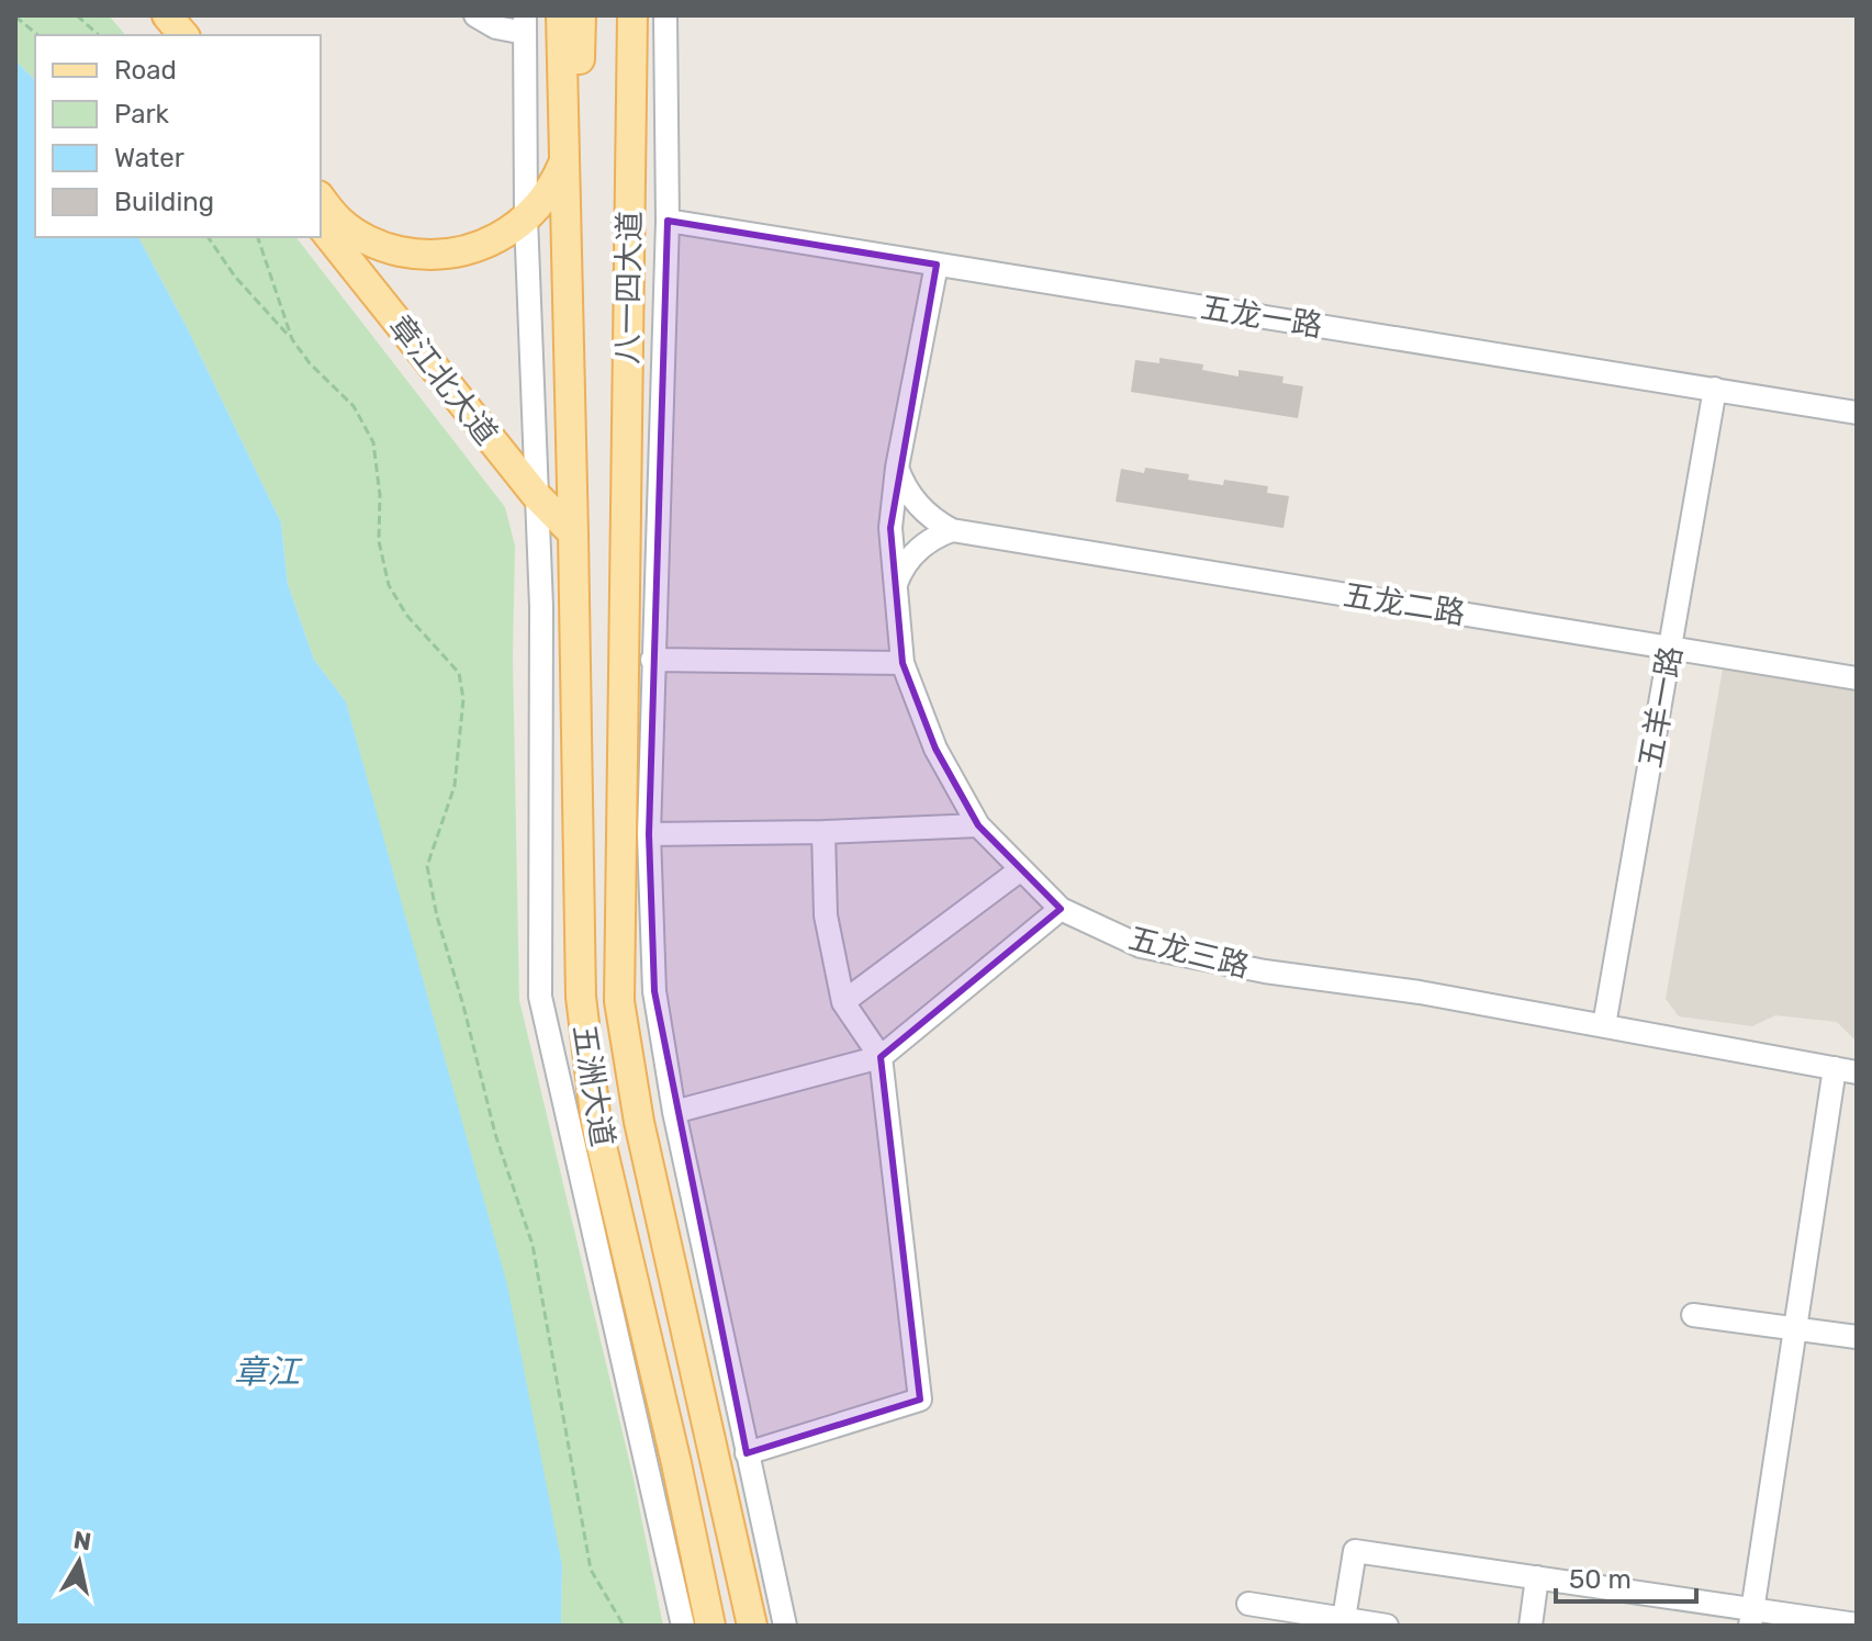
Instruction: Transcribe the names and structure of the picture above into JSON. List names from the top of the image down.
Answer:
{
  "streets": {
    "main road": ["八一四大道", "章江北大道", "五洲大道"],
    "street": [
      "五龙一路",
      "五龙二路",
      "五羊一路",
      "五龙三路"
    ]
  },
  "crossings": [
    ["八一四大道", "章江北大道"],
    ["八一四大道", "五洲大道"],
    ["五龙一路", "五羊一路"],
    ["五龙一路", "五龙三路"],
    ["章江北大道", "五洲大道"],
    ["五龙二路", "五羊一路"],
    ["五羊一路", "五龙三路"]
  ],
  "water": ["章江"],
  "legend": [
    "Road",
    "Park",
    "Water",
    "Building"
  ],
  "scale_bar": "50 m",
  "north": "top"
}
